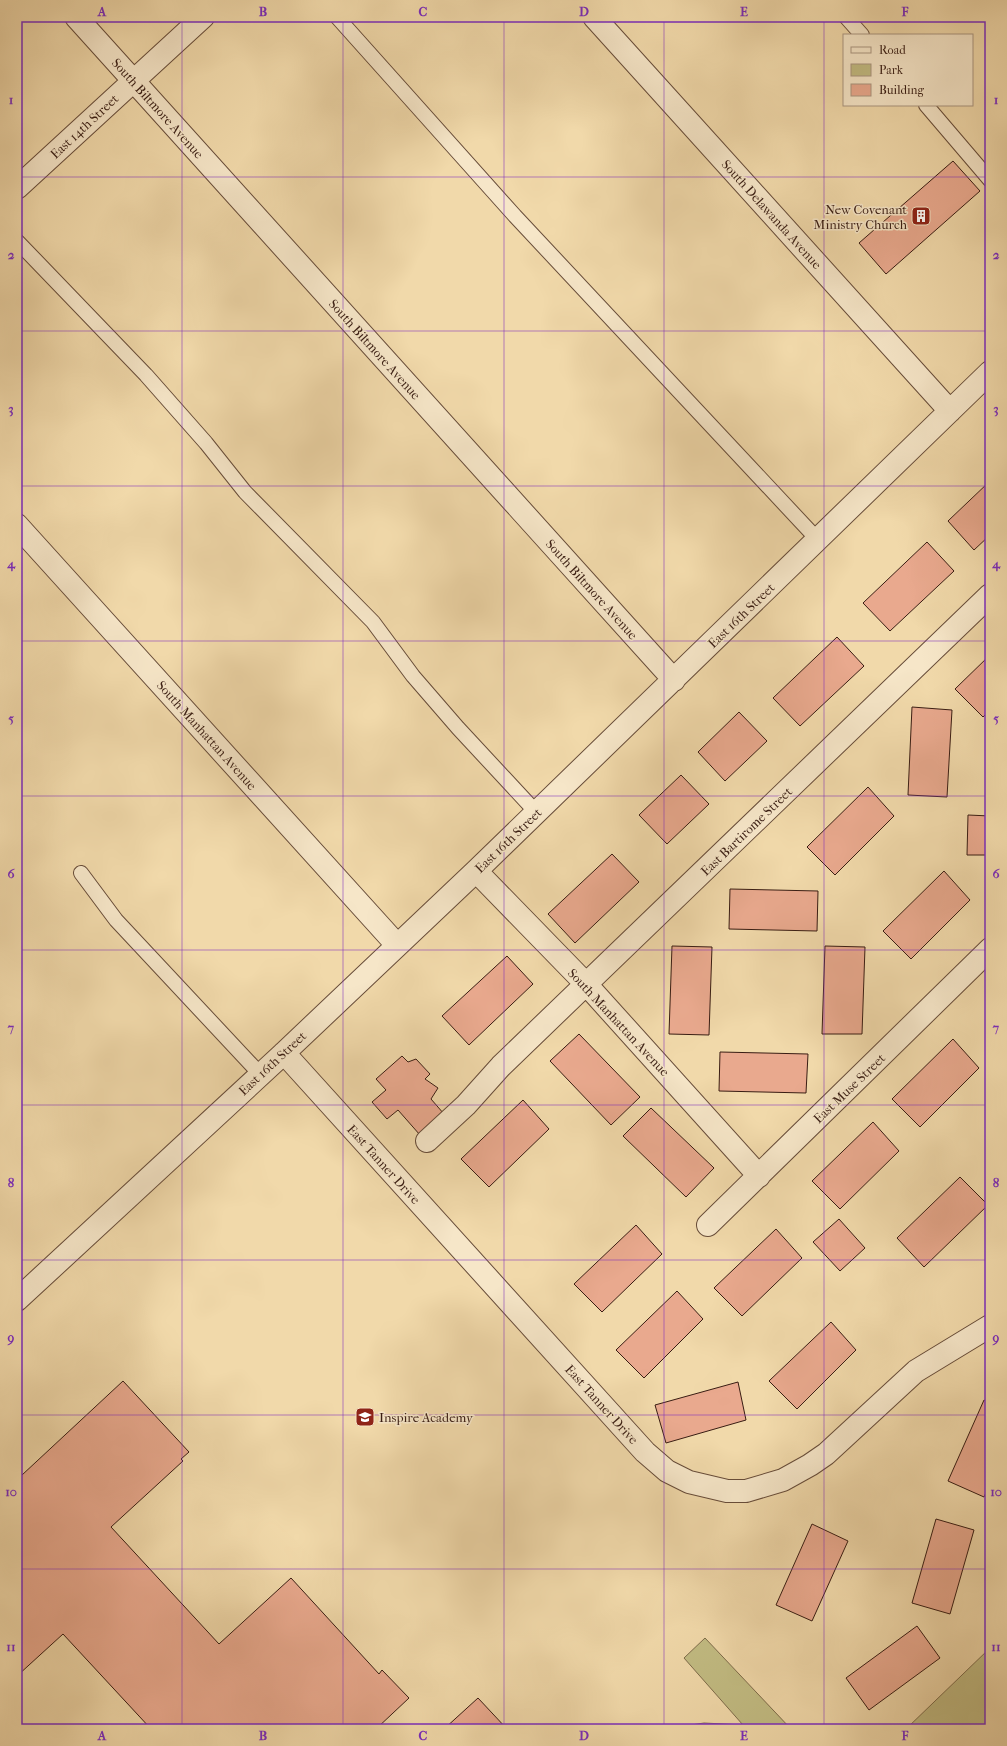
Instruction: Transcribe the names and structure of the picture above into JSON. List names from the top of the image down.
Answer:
{
  "streets": {
    "street": [
      "South Biltmore Avenue",
      "East 14th Street",
      "South Delawanda Avenue",
      "East 16th Street",
      "South Manhattan Avenue",
      "East Bartirome Street",
      "East Muse Street",
      "East Tanner Drive"
    ]
  },
  "crossings": [
    ["South Biltmore Avenue", "East 14th Street"],
    ["South Biltmore Avenue", "East 16th Street"],
    ["South Delawanda Avenue", "East 16th Street"],
    ["East 16th Street", "South Manhattan Avenue"],
    ["East 16th Street", "East Tanner Drive"],
    ["South Manhattan Avenue", "East Bartirome Street"],
    ["South Manhattan Avenue", "East Muse Street"]
  ],
  "places": {
    "building": ["New Covenant Ministry Church"],
    "school or university": ["Inspire Academy"]
  },
  "legend": ["Road", "Park", "Building"],
  "grid": {
    "columns": [
      "A",
      "B",
      "C",
      "D",
      "E",
      "F"
    ],
    "rows": [
      "1",
      "2",
      "3",
      "4",
      "5",
      "6",
      "7",
      "8",
      "9",
      "10",
      "11"
    ]
  }
}
